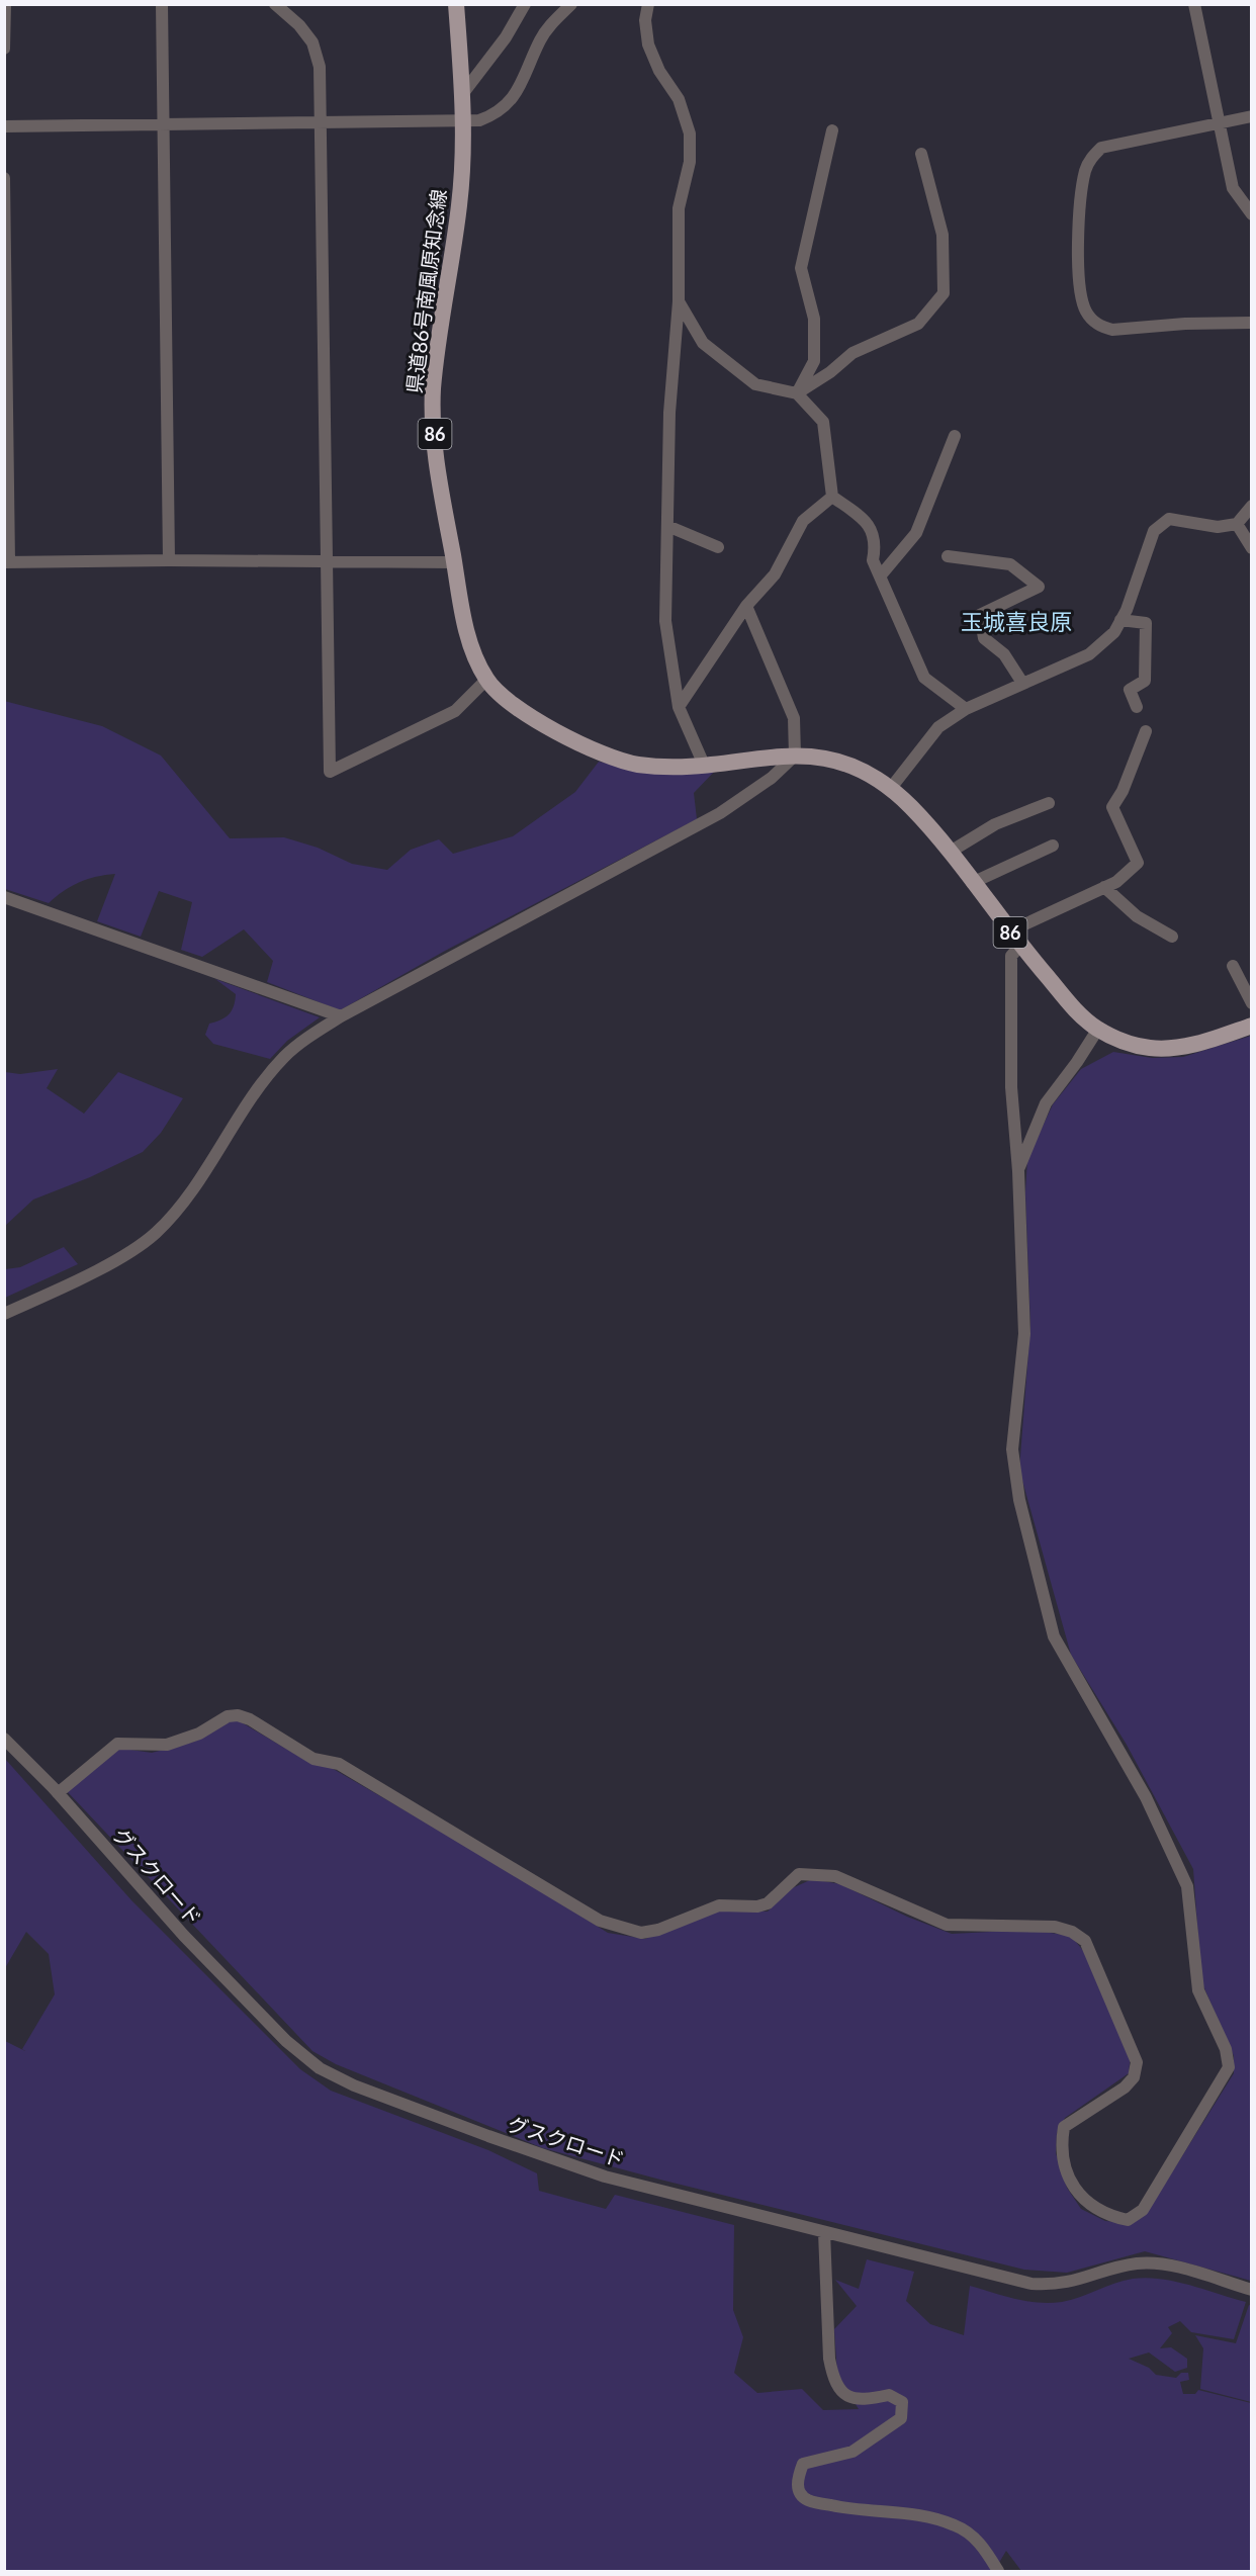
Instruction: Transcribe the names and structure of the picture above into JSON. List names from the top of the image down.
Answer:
{
  "streets": {
    "main road": ["県道86号南風原知念線", "86"],
    "street": ["グスクロード"]
  },
  "districts": ["玉城喜良原"]
}
